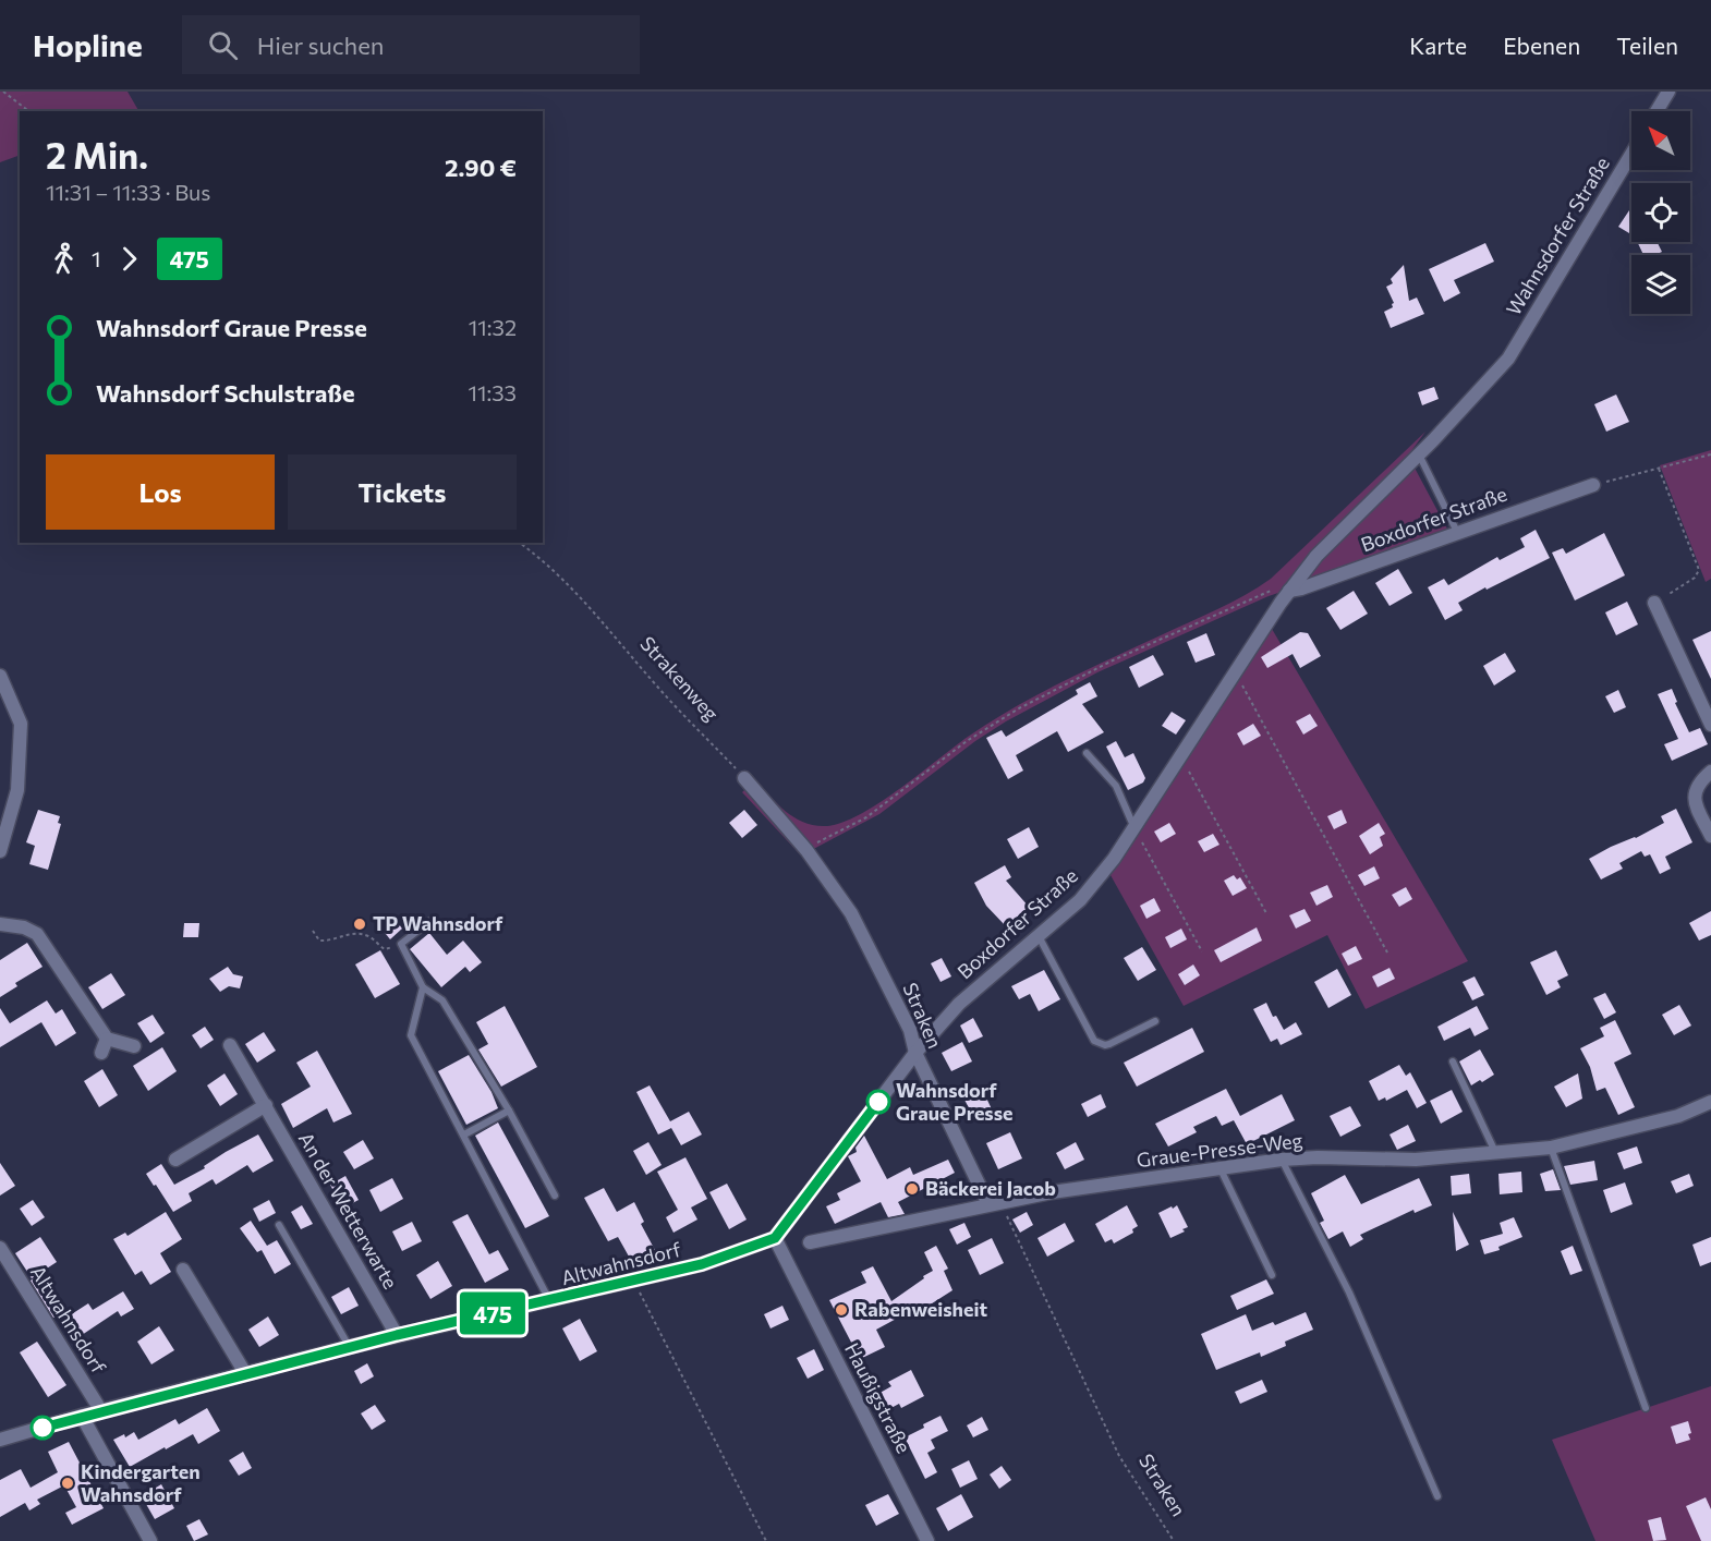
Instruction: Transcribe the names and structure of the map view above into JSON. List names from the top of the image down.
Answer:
{
  "streets": {
    "street": [
      "Wahnsdorfer Straße",
      "Boxdorfer Straße",
      "Straken",
      "Graue-Presse-Weg",
      "An der Wetterwarte",
      "Altwahnsdorf",
      "Haußigstraße"
    ],
    "path": ["Strakenweg"]
  },
  "crossings": [
    ["Wahnsdorfer Straße", "Boxdorfer Straße"],
    ["Boxdorfer Straße", "Straken"],
    ["Boxdorfer Straße", "Altwahnsdorf"],
    ["Boxdorfer Straße", "Haußigstraße"],
    ["Straken", "Graue-Presse-Weg"],
    ["An der Wetterwarte", "Altwahnsdorf"],
    ["Altwahnsdorf", "Haußigstraße"]
  ],
  "places": [
    "TP Wahnsdorf",
    "Wahnsdorf Graue Presse",
    "Bäckerei Jacob",
    "Rabenweisheit",
    "Kindergarten Wahnsdorf"
  ],
  "lines": ["bus line 475"],
  "north": "top left",
  "page": {
    "header": "Hopline",
    "search": "Hier suchen",
    "nav": ["Karte", "Ebenen", "Teilen"],
    "on_map": "475",
    "heading": ["2 Min.", "11:31 – 11:33 · Bus", "2.90 €"],
    "legs": ["1", "475"],
    "list": [
      {
        "name": "Wahnsdorf Graue Presse",
        "value": "11:32"
      },
      {
        "name": "Wahnsdorf Schulstraße",
        "value": "11:33"
      }
    ],
    "buttons": ["Los", "Tickets"]
  }
}
